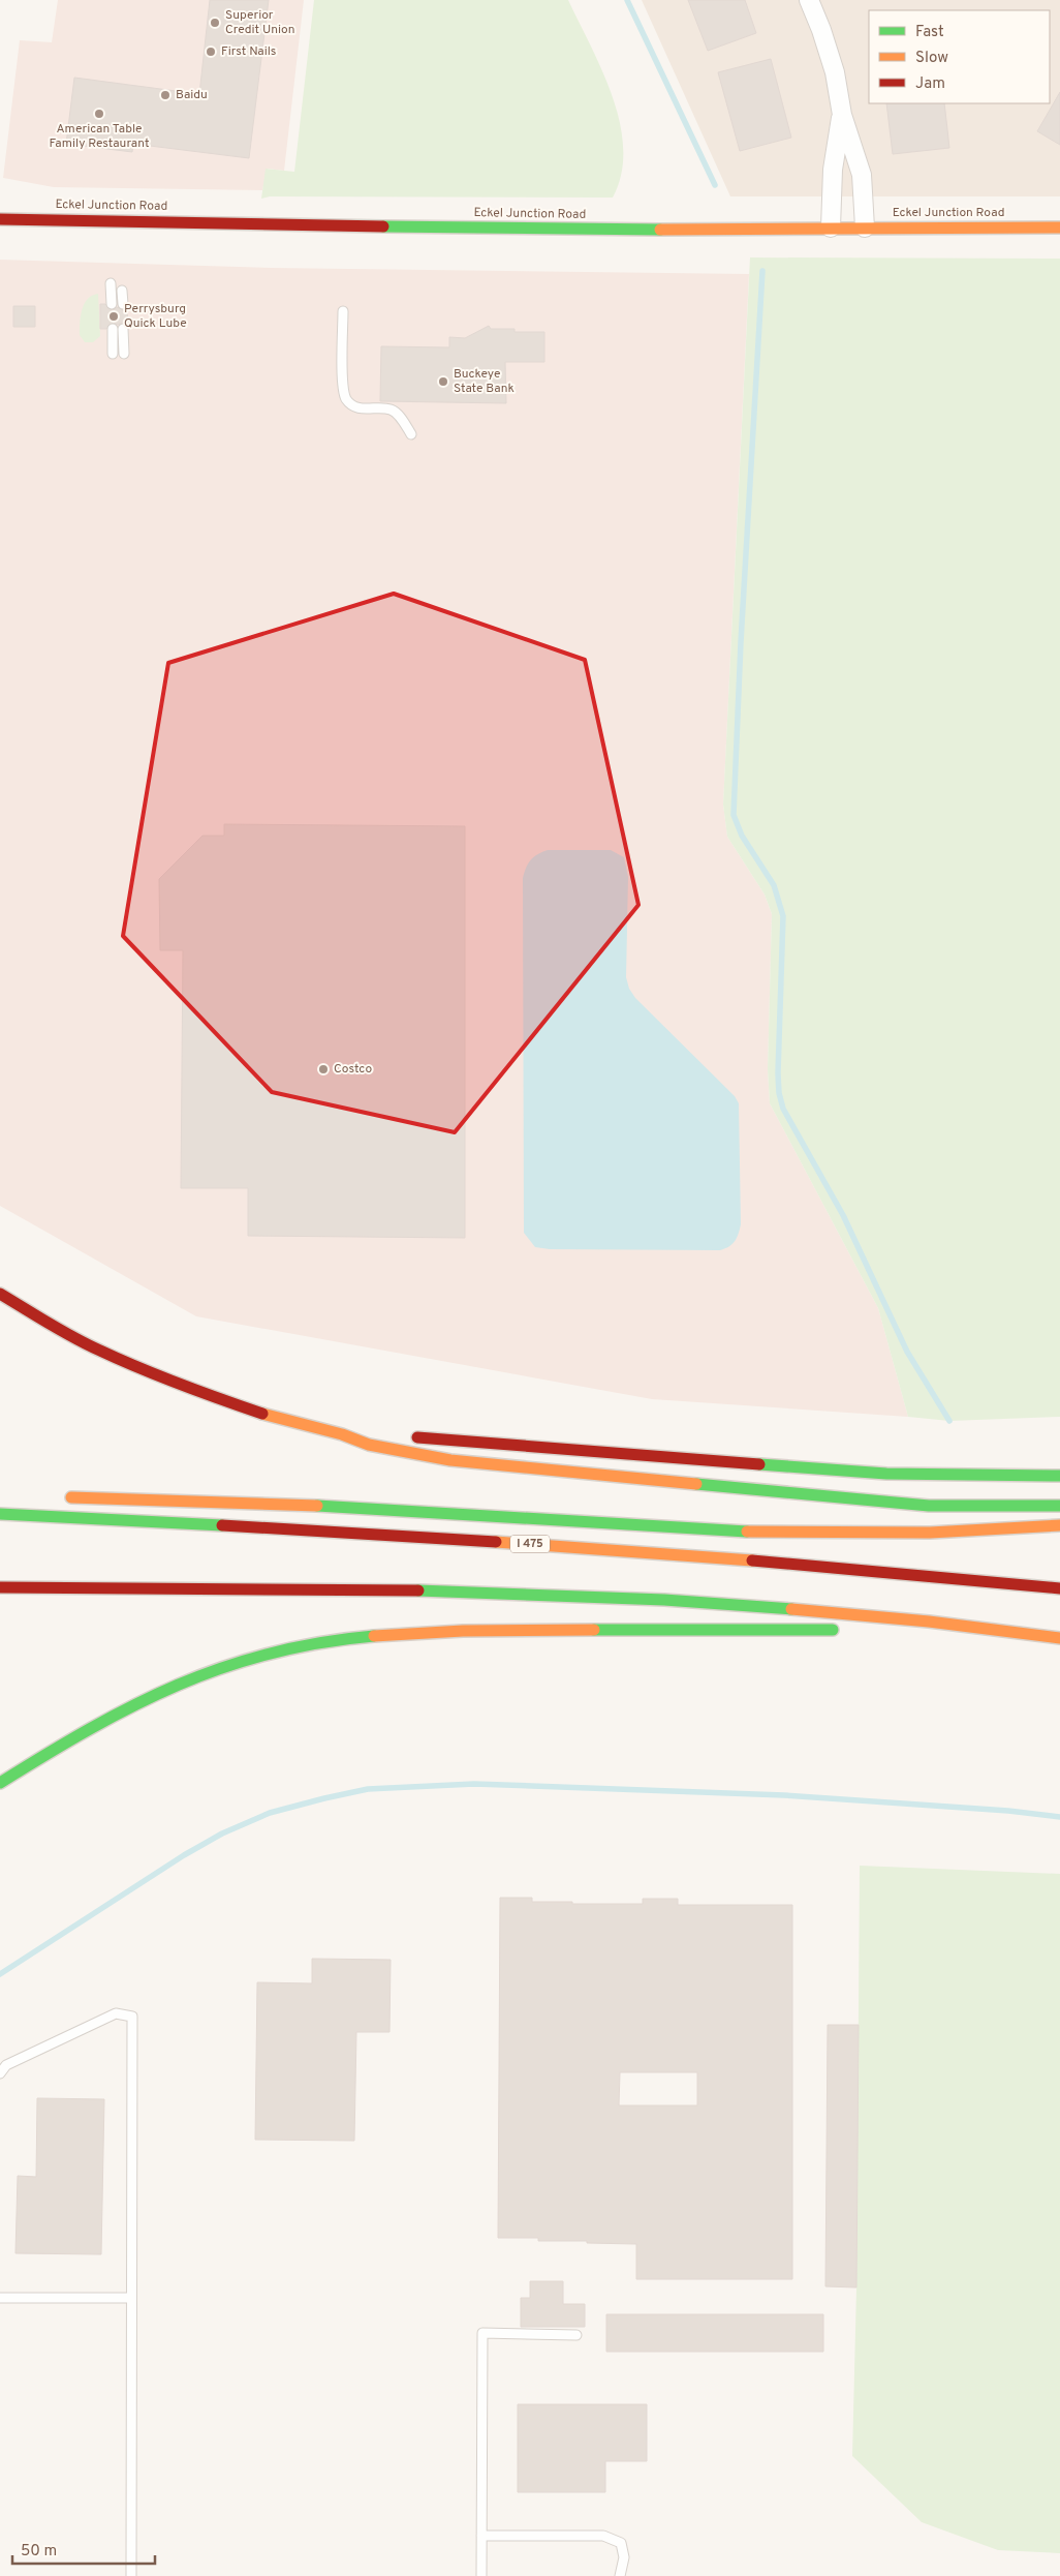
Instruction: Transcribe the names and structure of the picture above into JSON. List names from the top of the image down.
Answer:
{
  "streets": {
    "main road": ["Eckel Junction Road", "I 475"]
  },
  "places": [
    "Superior Credit Union",
    "First Nails",
    "Baidu",
    "American Table Family Restaurant",
    "Perrysburg Quick Lube",
    "Buckeye State Bank",
    "Costco"
  ],
  "legend": ["Fast", "Slow", "Jam"],
  "scale_bar": "50 m"
}
